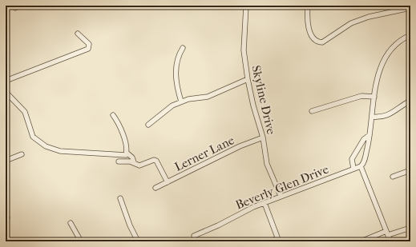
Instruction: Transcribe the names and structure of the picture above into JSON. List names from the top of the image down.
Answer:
{
  "streets": {
    "street": ["Skyline Drive", "Lerner Lane", "Beverly Glen Drive"]
  },
  "crossings": [
    ["Skyline Drive", "Lerner Lane"],
    ["Skyline Drive", "Beverly Glen Drive"]
  ]
}
